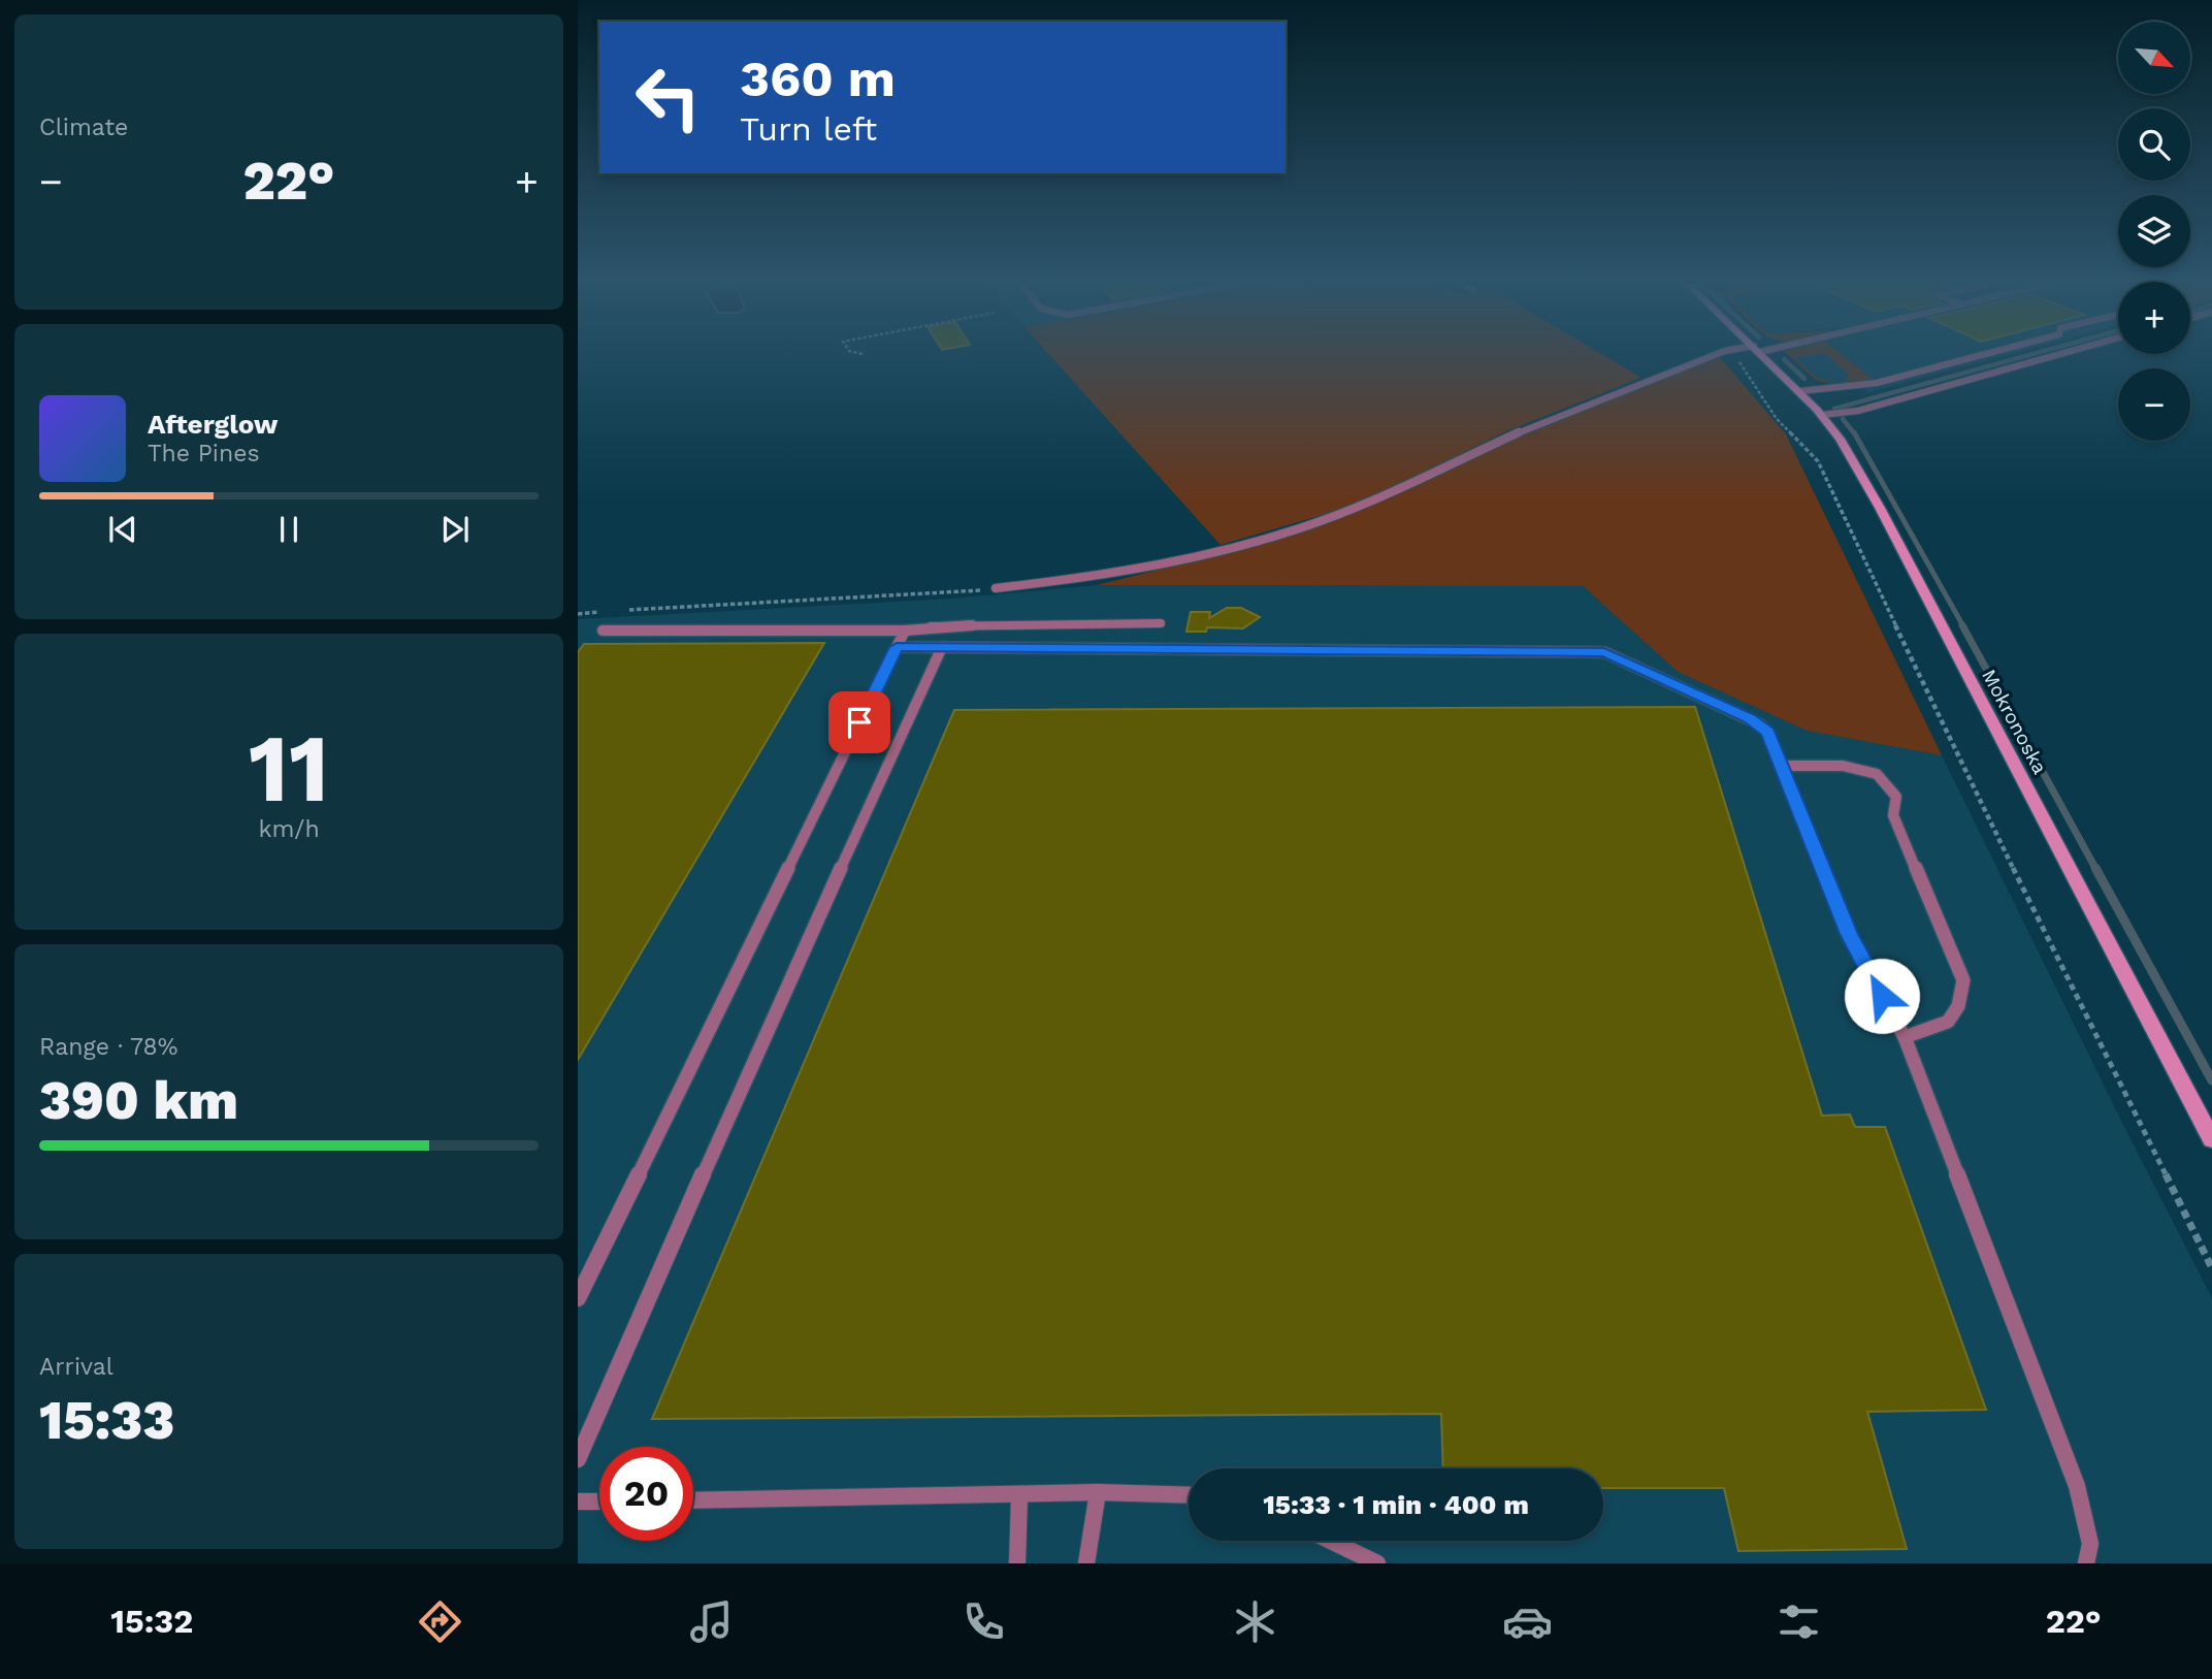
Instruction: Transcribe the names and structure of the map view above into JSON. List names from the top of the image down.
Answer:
{
  "streets": {
    "main road": ["Mokronoska"]
  },
  "north": "bottom right",
  "page": {
    "tile": [
      "Climate",
      ["11", "km/h"],
      ["Range · 78%", "390 km"],
      ["Arrival", "15:33"]
    ],
    "map_buttons": ["+", "−"],
    "turn": ["360 m", "Turn left"],
    "heat": ["−", "22°", "+"],
    "song": ["Afterglow", "The Pines"],
    "limit": "20",
    "trip": "15:33 · 1 min · 400 m",
    "tabs": ["15:32", "22°"]
  }
}
